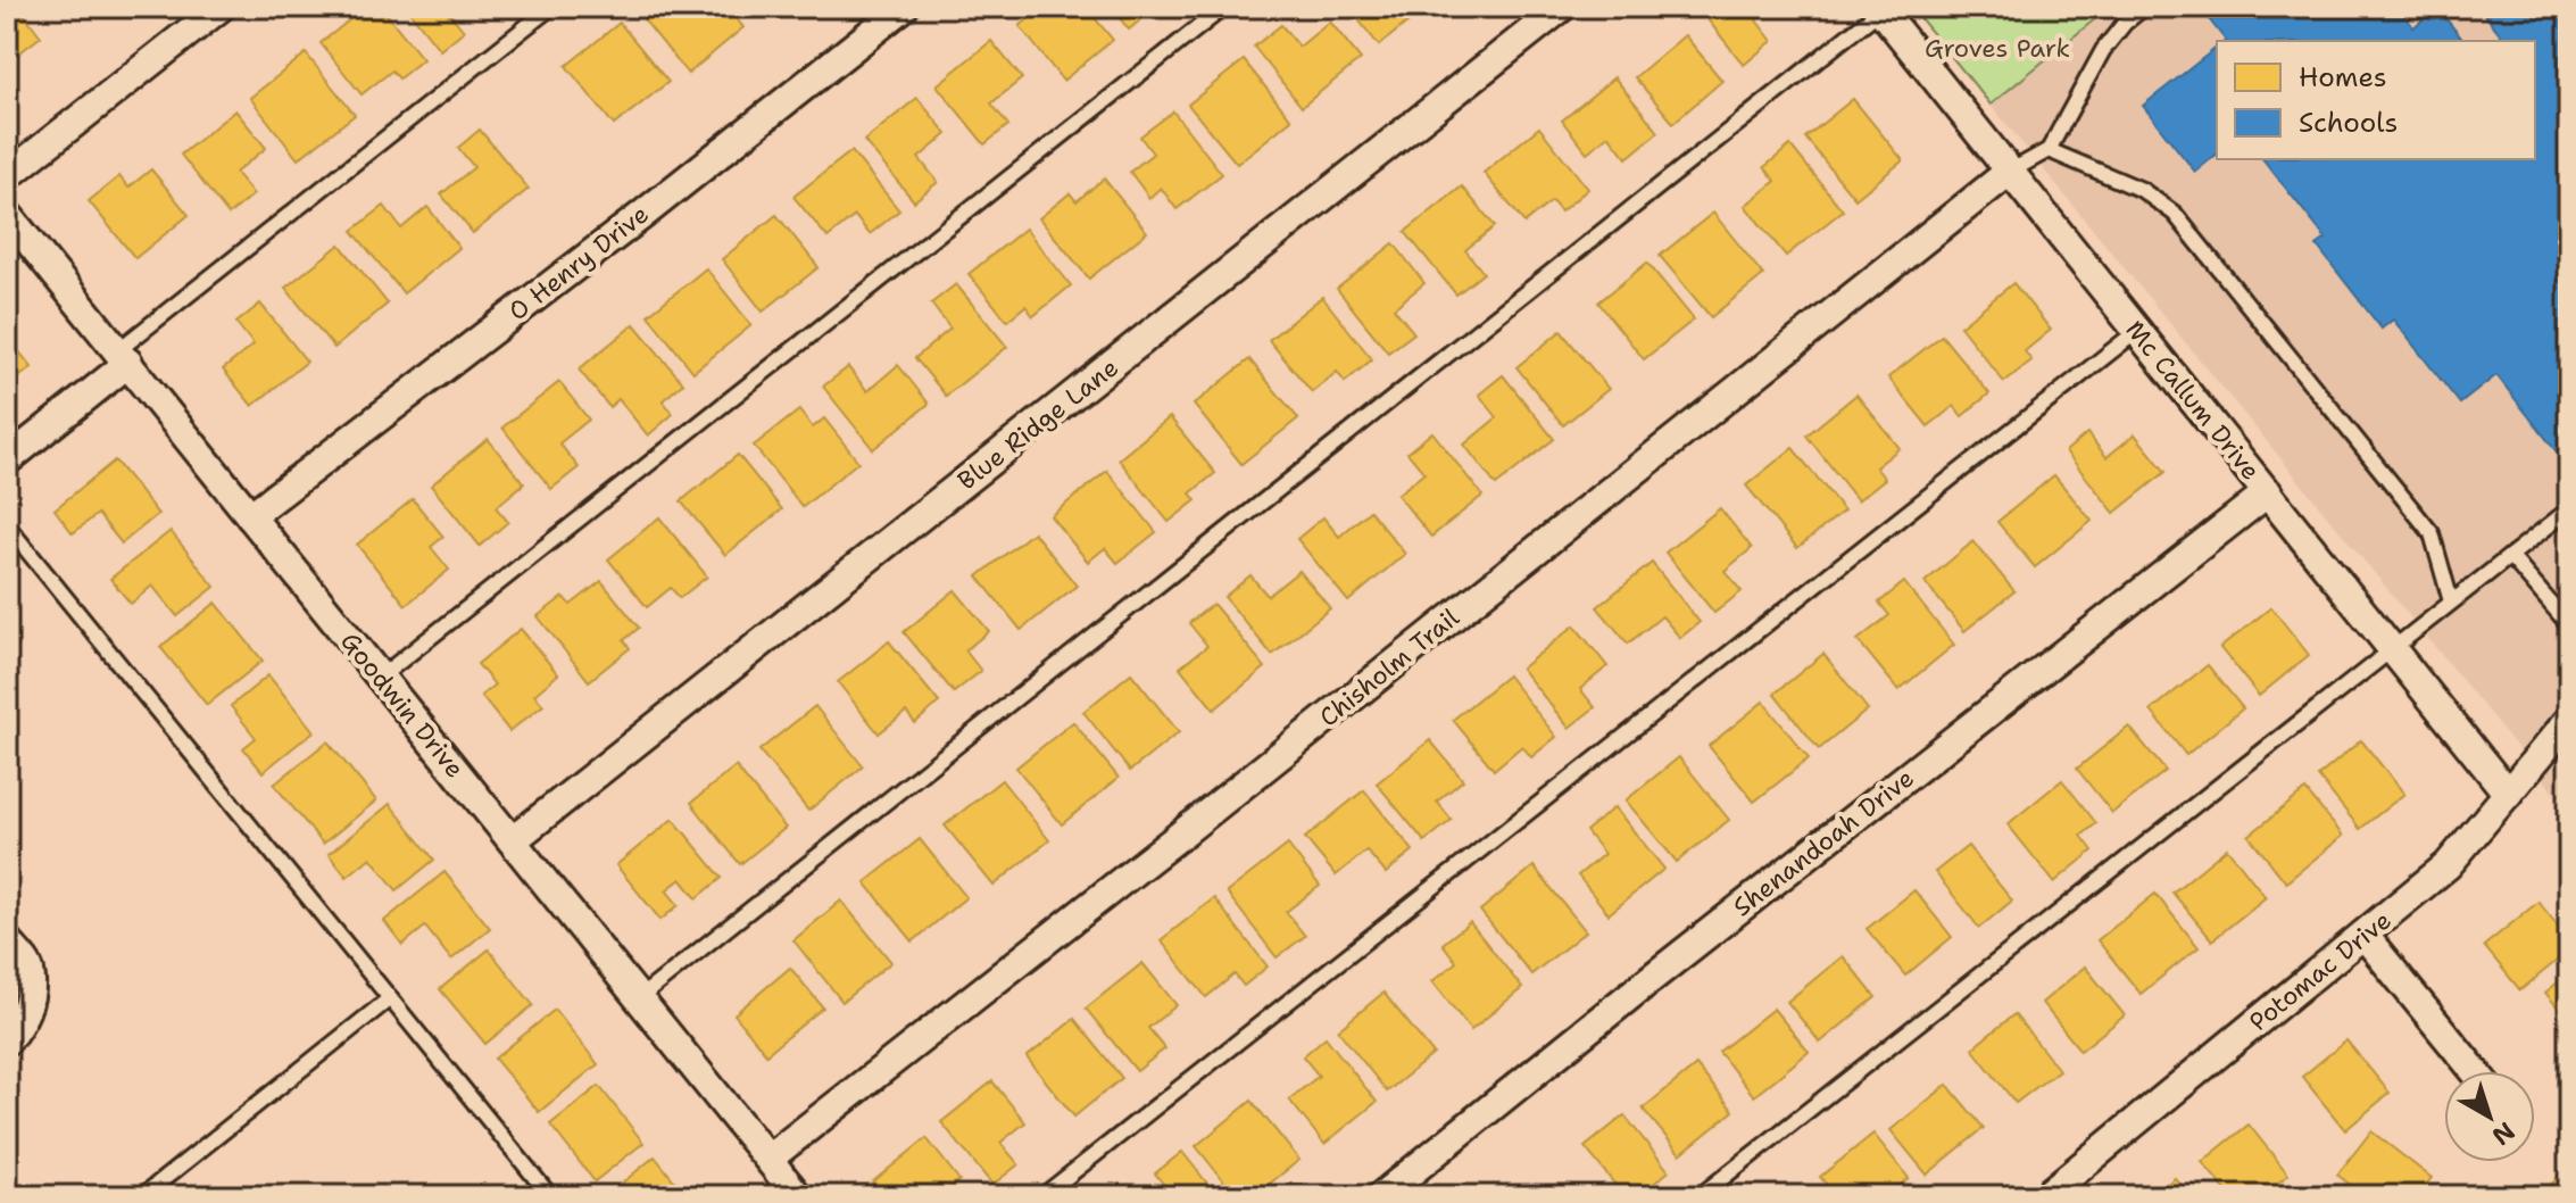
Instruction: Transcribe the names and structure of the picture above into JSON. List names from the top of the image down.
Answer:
{
  "streets": {
    "street": [
      "O Henry Drive",
      "Mc Callum Drive",
      "Blue Ridge Lane",
      "Chisholm Trail",
      "Goodwin Drive",
      "Shenandoah Drive",
      "Potomac Drive"
    ]
  },
  "crossings": [
    ["O Henry Drive", "Goodwin Drive"],
    ["Mc Callum Drive", "Chisholm Trail"],
    ["Mc Callum Drive", "Shenandoah Drive"],
    ["Mc Callum Drive", "Potomac Drive"],
    ["Blue Ridge Lane", "Goodwin Drive"],
    ["Chisholm Trail", "Goodwin Drive"]
  ],
  "parks": ["Groves Park"],
  "legend": ["Homes", "Schools"],
  "north": "bottom right"
}
